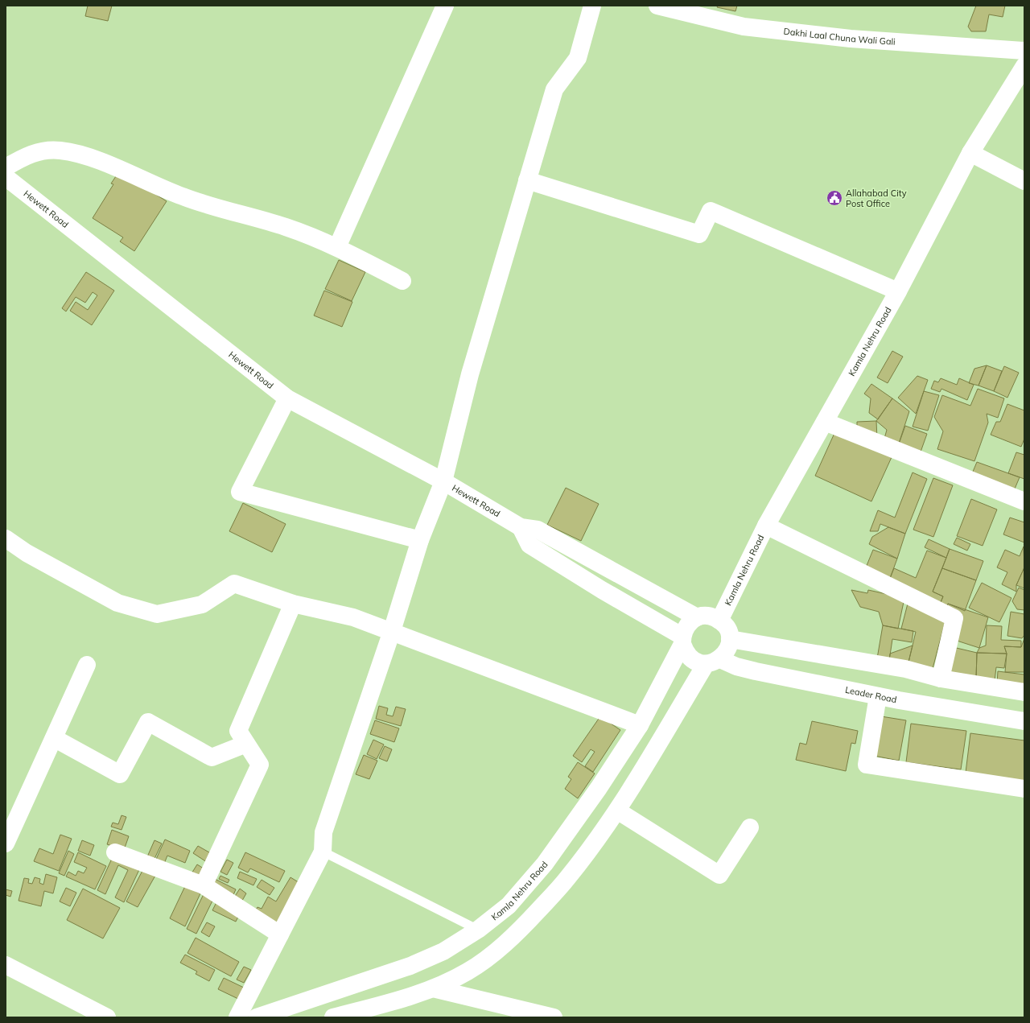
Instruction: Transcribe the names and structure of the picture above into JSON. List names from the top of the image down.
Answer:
{
  "streets": {
    "street": [
      "Dakhi Laal Chuna Wali Gali",
      "Hewett Road",
      "Kamla Nehru Road",
      "Leader Road"
    ]
  },
  "crossings": [
    ["Hewett Road", "Kamla Nehru Road"],
    ["Hewett Road", "Leader Road"],
    ["Kamla Nehru Road", "Leader Road"]
  ],
  "places": {
    "public building": ["Allahabad City Post Office"]
  }
}
